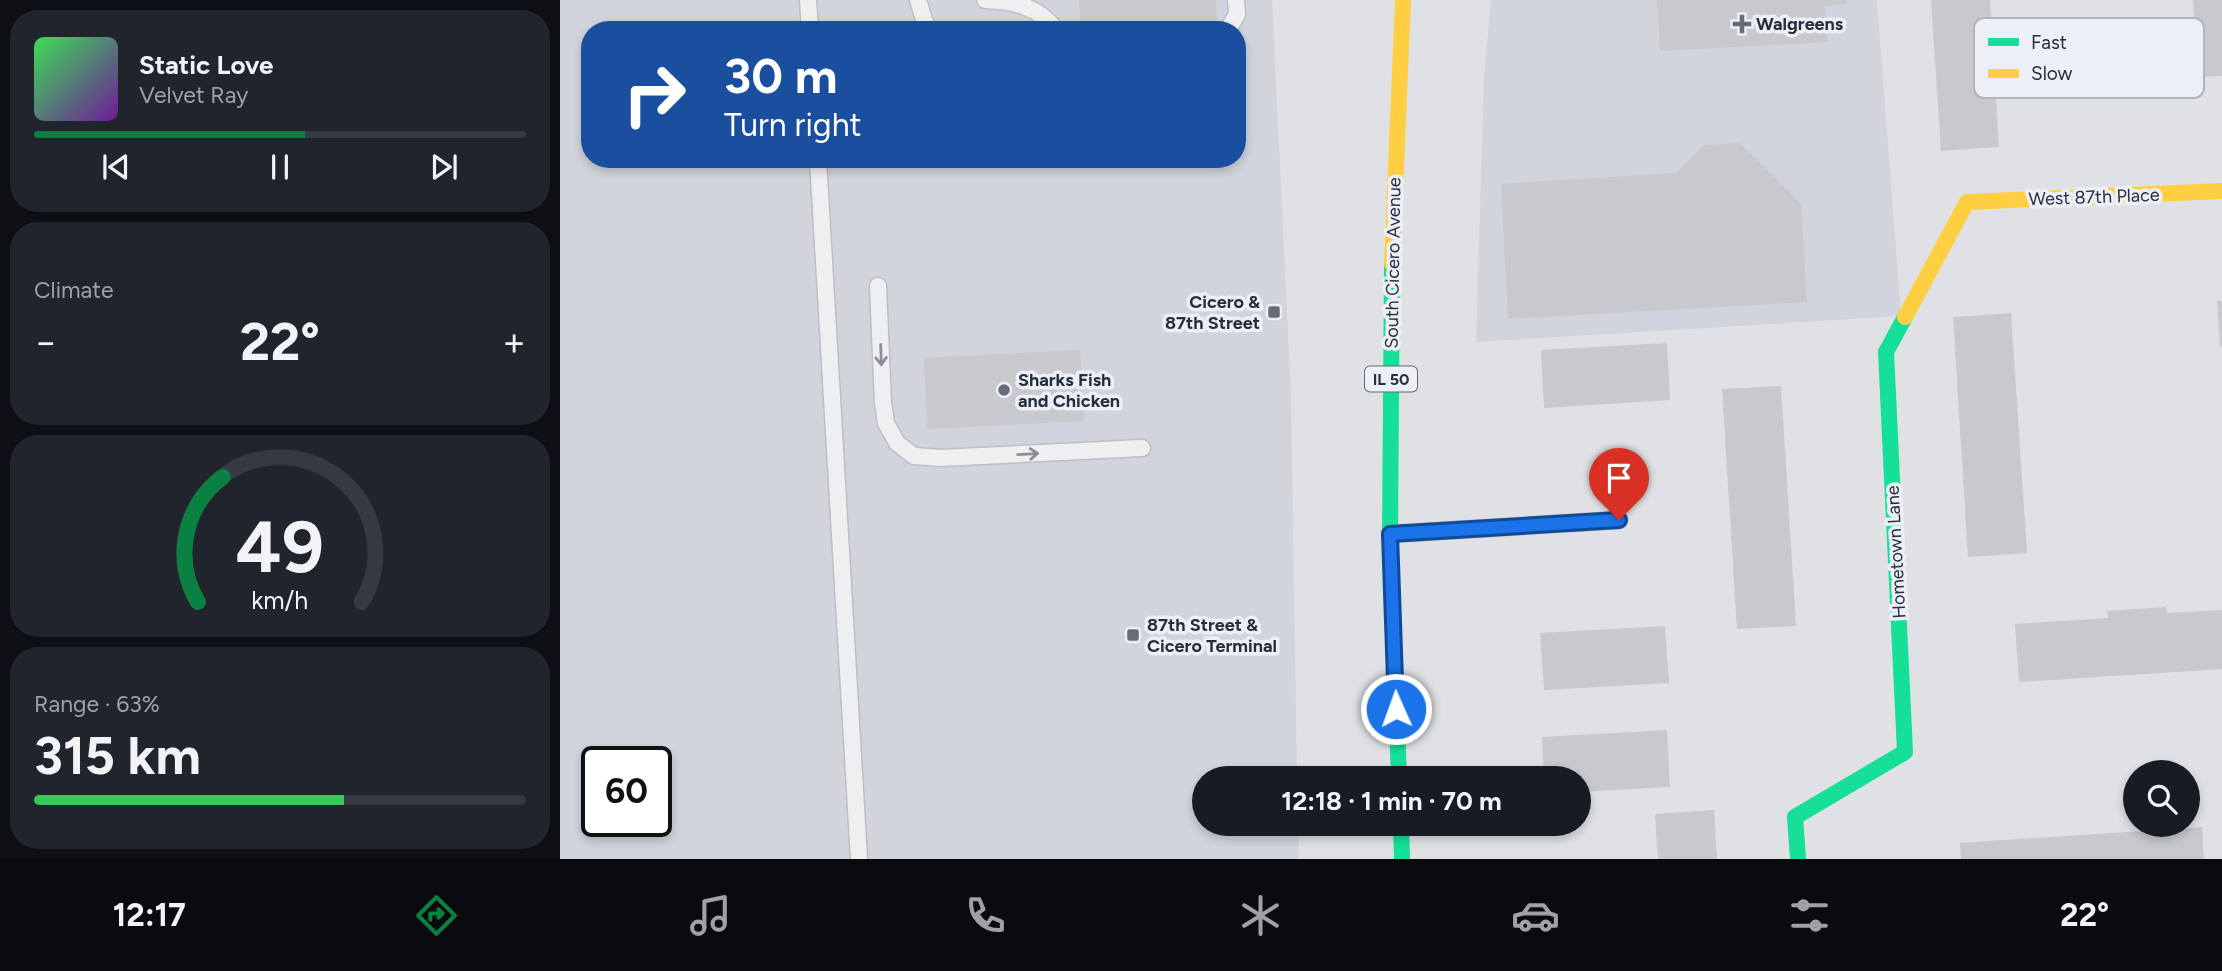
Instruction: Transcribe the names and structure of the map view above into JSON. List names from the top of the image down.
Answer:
{
  "streets": {
    "street": [
      "West 87th Place",
      "South Cicero Avenue",
      "IL 50",
      "Hometown Lane"
    ]
  },
  "crossings": [
    ["West 87th Place", "Hometown Lane"]
  ],
  "places": {
    "health": ["Walgreens"],
    "transit": ["Cicero & 87th Street", "87th Street & Cicero Terminal"],
    "other": ["Sharks Fish and Chicken"]
  },
  "legend": ["Fast", "Slow"],
  "page": {
    "turn": ["30 m", "Turn right"],
    "song": ["Static Love", "Velvet Ray"],
    "tile": [
      "Climate",
      ["Range · 63%", "315 km"]
    ],
    "heat": ["−", "22°", "+"],
    "limit": "60",
    "trip": "12:18 · 1 min · 70 m",
    "tabs": ["12:17", "22°"],
    "gauge": ["49", "km/h"]
  }
}
